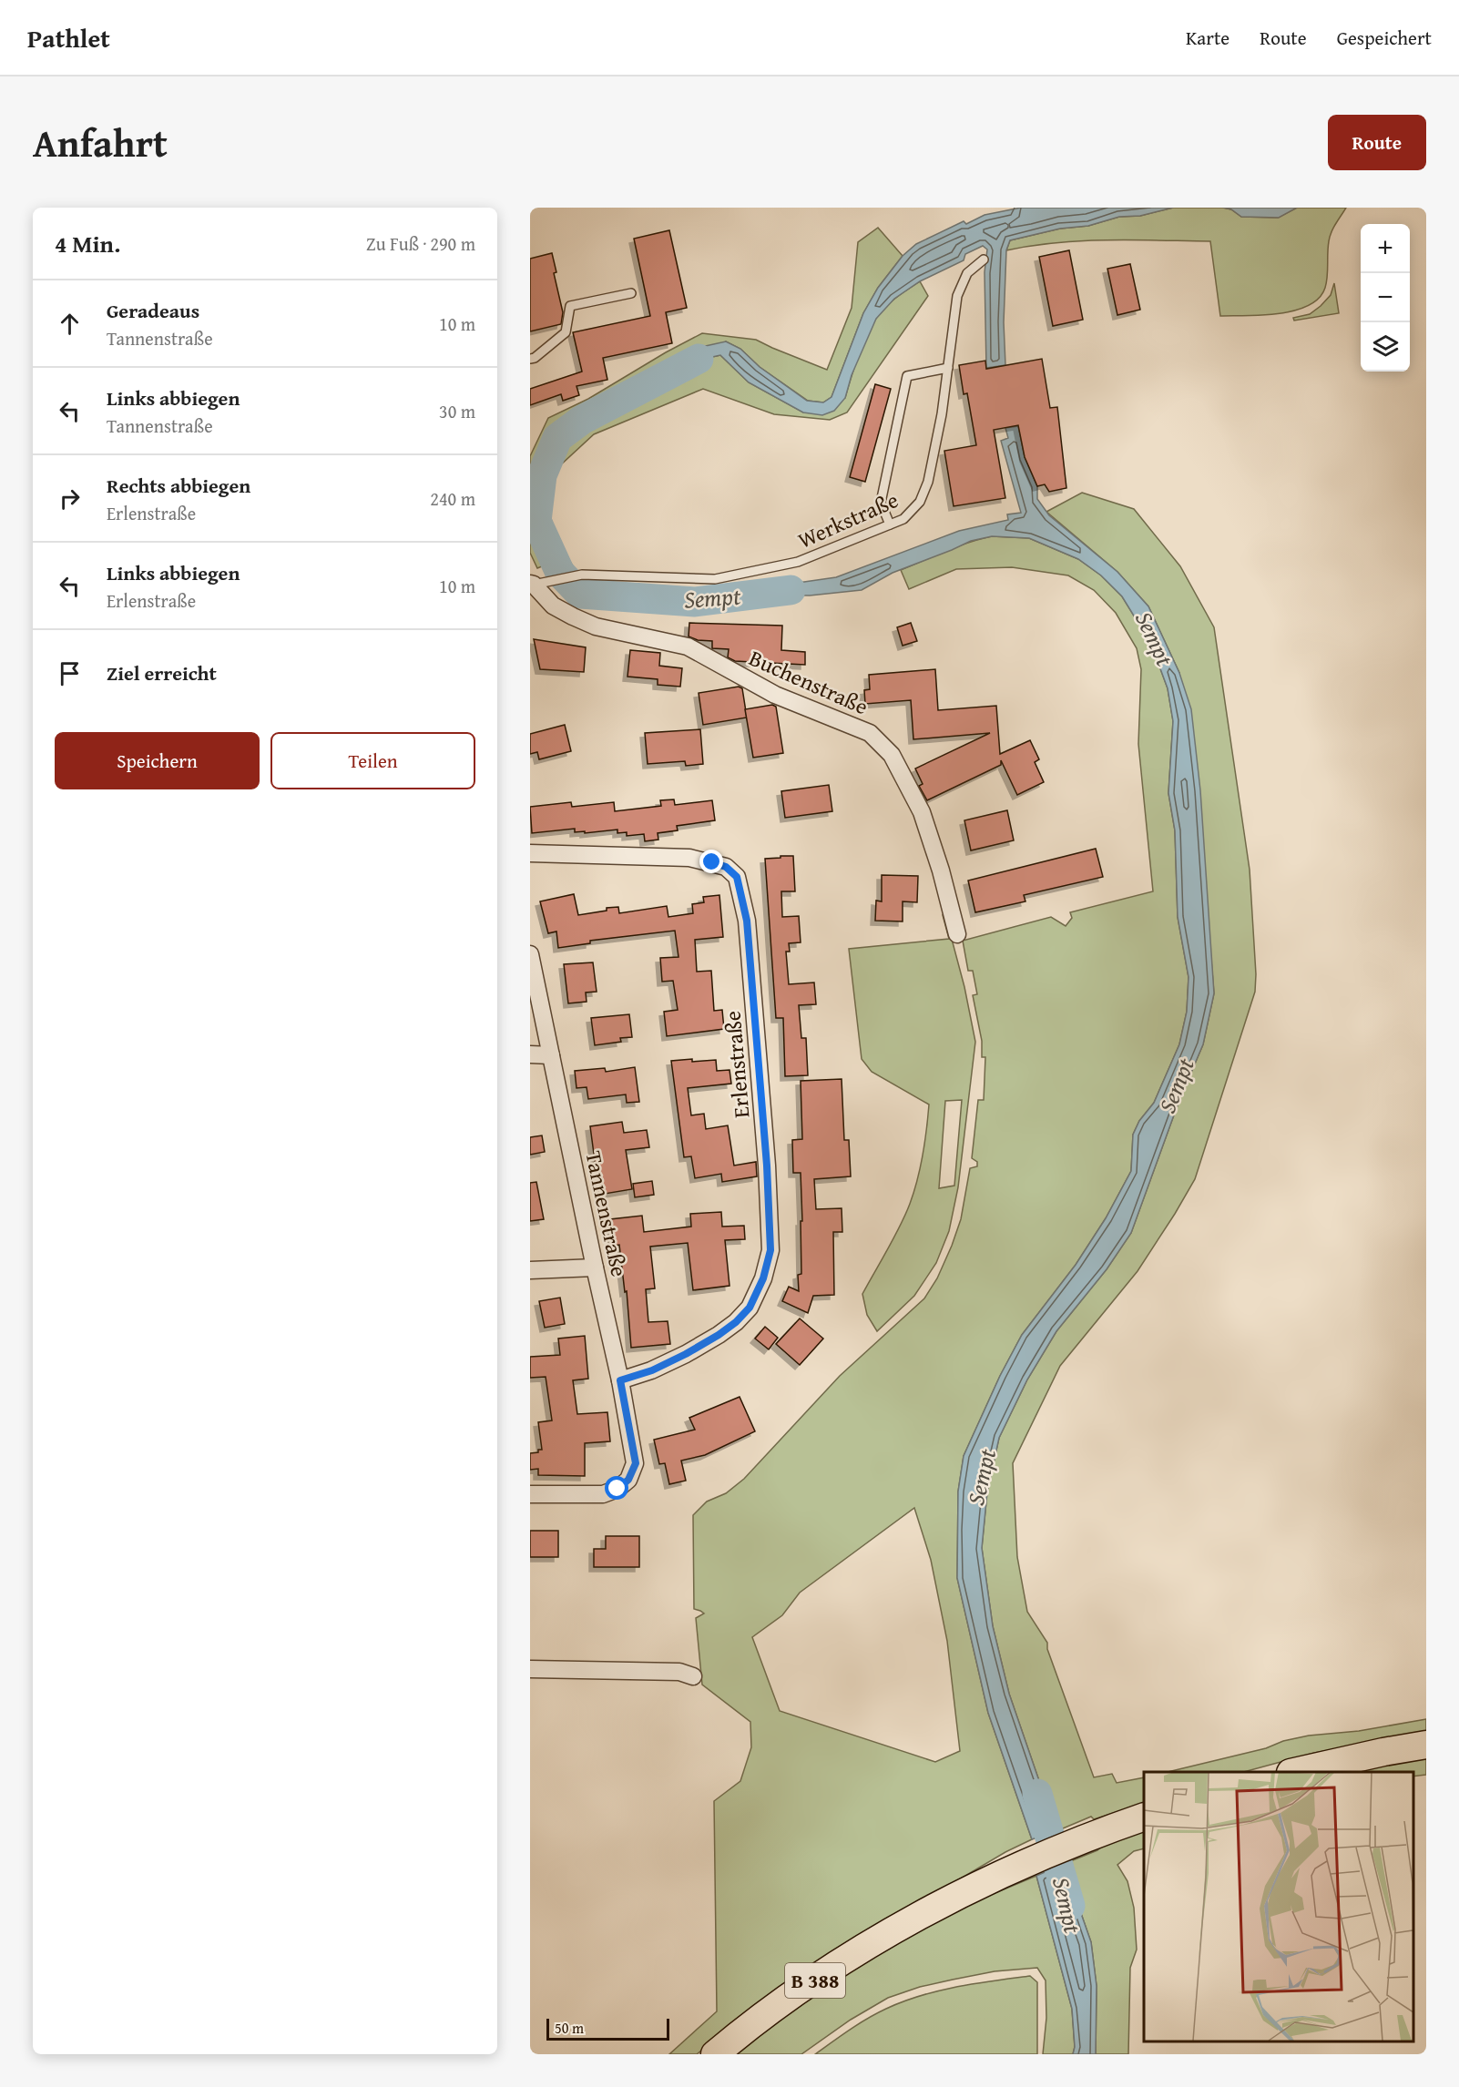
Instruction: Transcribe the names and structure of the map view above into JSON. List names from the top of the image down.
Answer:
{
  "streets": {
    "main road": ["B 388"],
    "street": ["Buchenstraße", "Erlenstraße", "Tannenstraße"],
    "lane": ["Werkstraße"]
  },
  "crossings": [
    ["Werkstraße", "Buchenstraße"],
    ["Erlenstraße", "Tannenstraße"]
  ],
  "water": ["Sempt"],
  "scale_bar": "50 m",
  "page": {
    "header": "Pathlet",
    "nav": ["Karte", "Route", "Gespeichert"],
    "title": "Anfahrt",
    "buttons": [
      "Route",
      ["Speichern", "Teilen"]
    ],
    "heading": ["4 Min.", "Zu Fuß · 290 m"],
    "map_buttons": ["+", "−"],
    "list": [
      ["Geradeaus", "Tannenstraße", "10 m"],
      ["Links abbiegen", "Tannenstraße", "30 m"],
      ["Rechts abbiegen", "Erlenstraße", "240 m"],
      ["Links abbiegen", "Erlenstraße", "10 m"],
      "Ziel erreicht"
    ],
    "scale": "50 m"
  }
}
